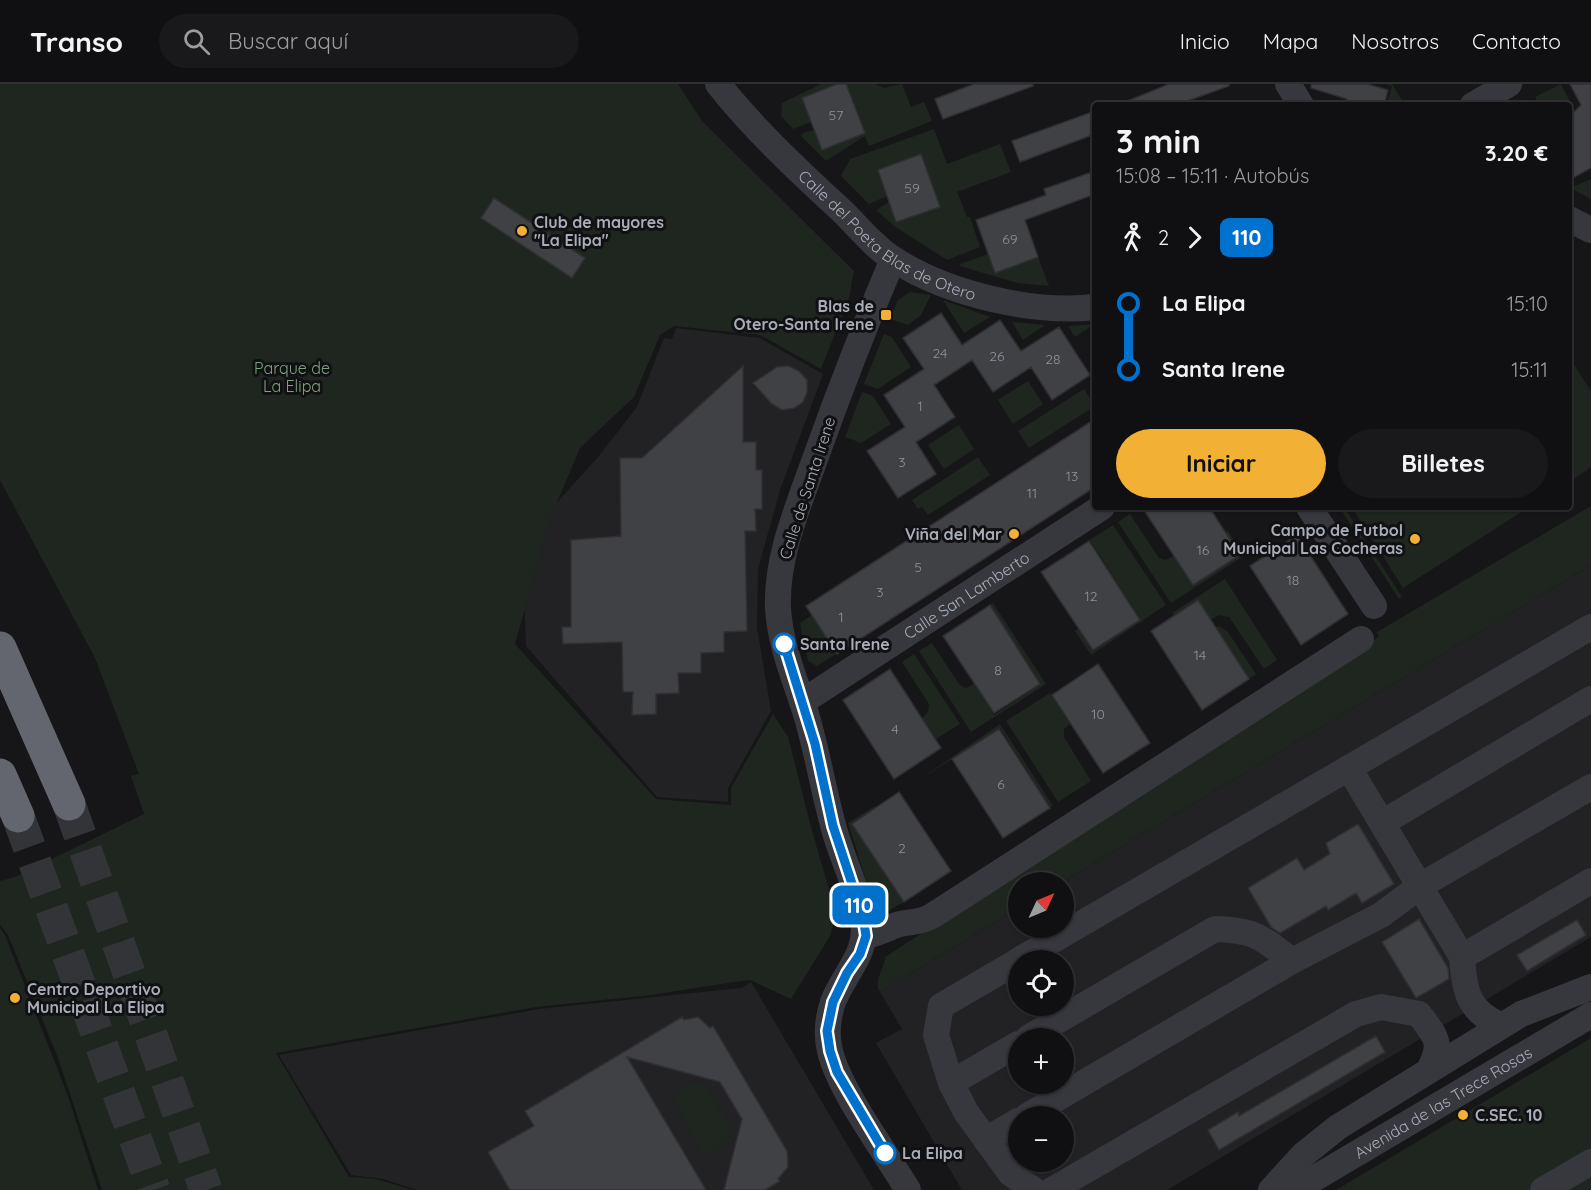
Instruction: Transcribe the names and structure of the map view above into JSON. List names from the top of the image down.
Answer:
{
  "streets": {
    "street": [
      "Calle del Poeta Blas de Otero",
      "Calle de Santa Irene",
      "Calle San Lamberto",
      "Avenida de las Trece Rosas"
    ]
  },
  "crossings": [
    ["Calle del Poeta Blas de Otero", "Calle de Santa Irene"],
    ["Calle de Santa Irene", "Calle San Lamberto"]
  ],
  "parks": ["Parque de La Elipa"],
  "places": {
    "other": [
      "Club de mayores \"La Elipa\"",
      "Viña del Mar",
      "Campo de Futbol Municipal Las Cocheras",
      "Santa Irene",
      "Centro Deportivo Municipal La Elipa",
      "C.SEC. 10",
      "La Elipa"
    ],
    "transit": ["Blas de Otero-Santa Irene"]
  },
  "lines": ["bus line 110"],
  "house_numbers": [
    "57",
    "59",
    "69",
    "24",
    "26",
    "28",
    "1",
    "3",
    "13",
    "11",
    "16",
    "5",
    "18",
    "3",
    "12",
    "1",
    "14",
    "8",
    "10",
    "4",
    "6",
    "2"
  ],
  "north": "top right",
  "page": {
    "header": "Transo",
    "search": "Buscar aquí",
    "nav": [
      "Inicio",
      "Mapa",
      "Nosotros",
      "Contacto"
    ],
    "on_map": "110",
    "heading": ["3 min", "15:08 – 15:11 · Autobús", "3.20 €"],
    "legs": ["2", "110"],
    "list": [
      {
        "name": "La Elipa",
        "value": "15:10"
      },
      {
        "name": "Santa Irene",
        "value": "15:11"
      }
    ],
    "buttons": ["Iniciar", "Billetes"],
    "map_buttons": ["+", "−"]
  }
}
